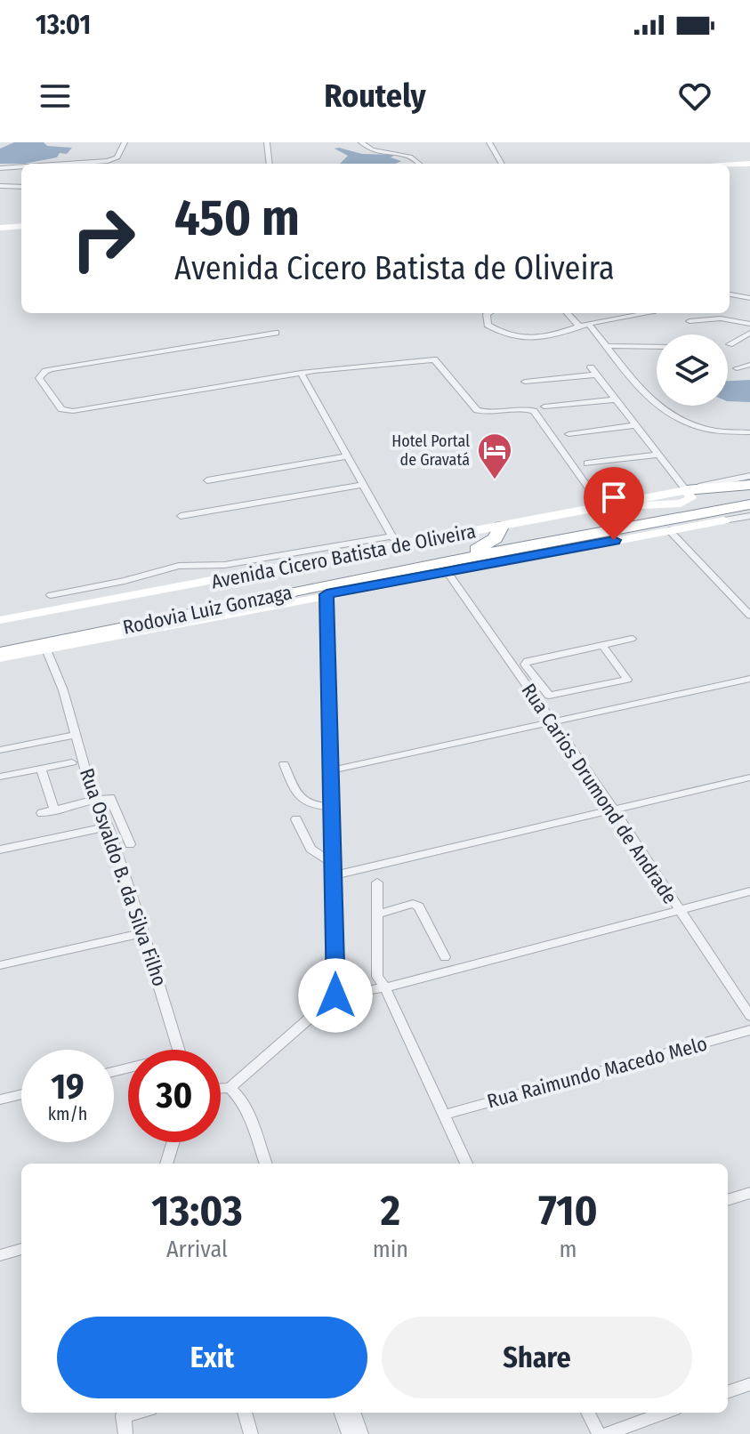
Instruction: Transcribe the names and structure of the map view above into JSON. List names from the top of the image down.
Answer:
{
  "streets": {
    "highway": ["Rodovia Luiz Gonzaga"],
    "main road": ["Avenida Cicero Batista de Oliveira"],
    "street": ["Rua Carios Drumond de Andrade", "Rua Osvaldo B. da Silva Filho", "Rua Raimundo Macedo Melo"]
  },
  "crossings": [
    ["Avenida Cicero Batista de Oliveira", "Rua Carios Drumond de Andrade"],
    ["Avenida Cicero Batista de Oliveira", "Rua Osvaldo B. da Silva Filho"]
  ],
  "places": {
    "hotel": ["Hotel Portal de Gravatá"]
  },
  "page": {
    "status": "13:01",
    "header": "Routely",
    "turn": ["450 m", "Avenida Cicero Batista de Oliveira"],
    "speed": "19 km/h",
    "limit": "30",
    "eta": [
      "13:03",
      "Arrival",
      "2",
      "min",
      "710",
      "m"
    ],
    "buttons": ["Exit", "Share"]
  }
}
